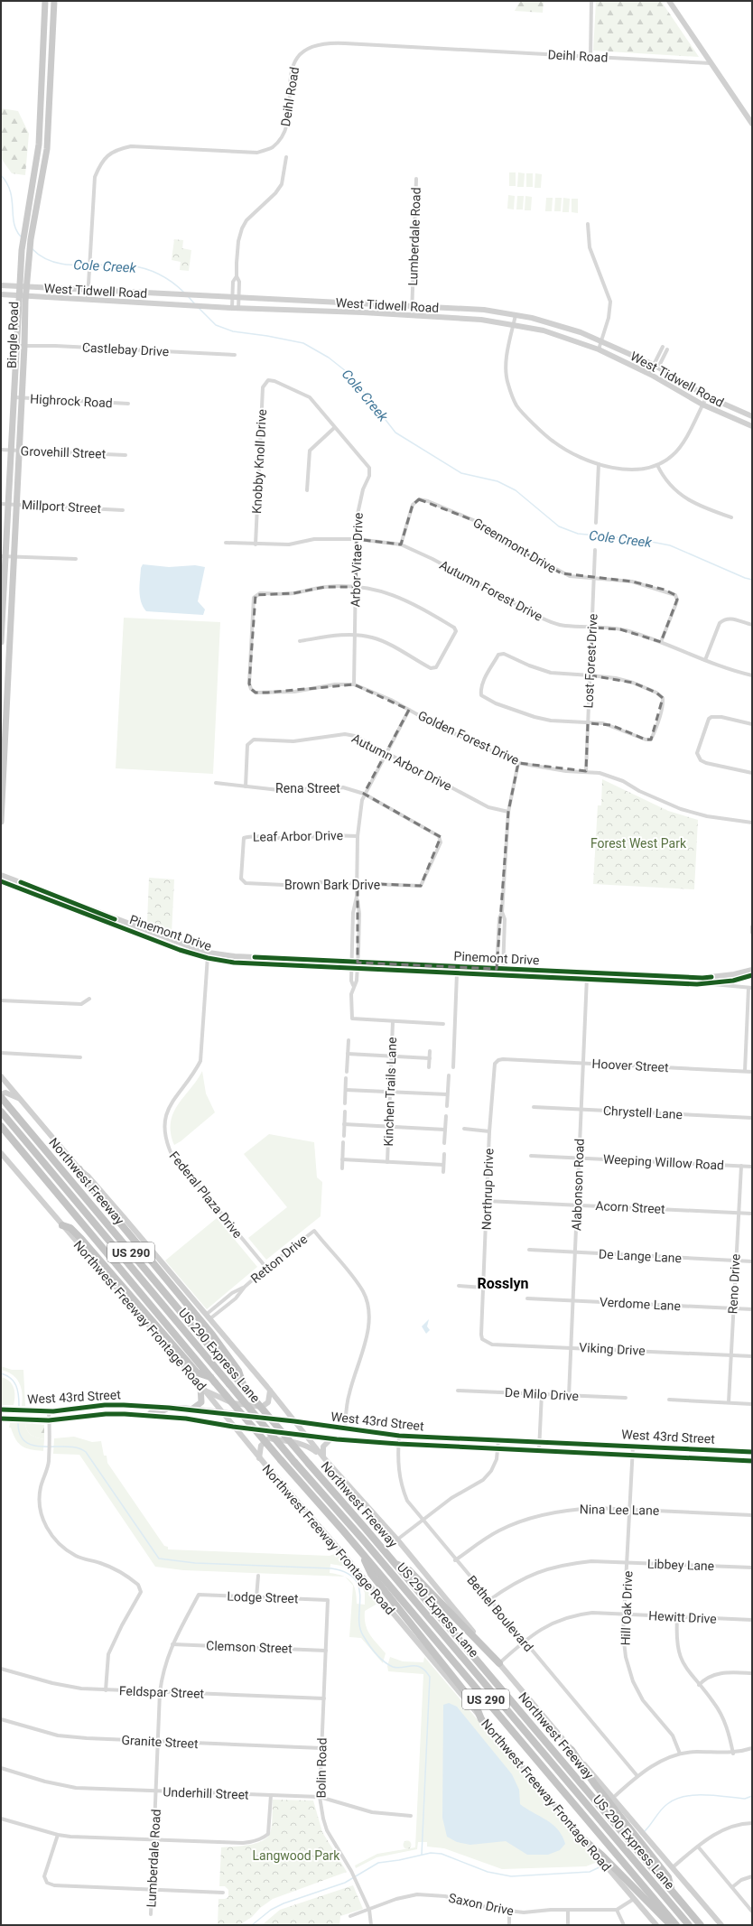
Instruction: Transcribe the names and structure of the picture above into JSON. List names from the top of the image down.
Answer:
{
  "streets": {
    "highway": ["Northwest Freeway", "US 290", "US 290 Express Lane"],
    "main road": [
      "West Tidwell Road",
      "Bingle Road",
      "Pinemont Drive",
      "Northwest Freeway Frontage Road",
      "West 43rd Street"
    ],
    "street": [
      "Deihl Road",
      "Lumberdale Road",
      "Castlebay Drive",
      "Highrock Road",
      "Grovehill Street",
      "Knobby Knoll Drive",
      "Millport Street",
      "Greenmont Drive",
      "Arbor Vitae Drive",
      "Autumn Forest Drive",
      "Lost Forest Drive",
      "Golden Forest Drive",
      "Autumn Arbor Drive",
      "Rena Street",
      "Leaf Arbor Drive",
      "Brown Bark Drive",
      "Hoover Street",
      "Kinchen Trails Lane",
      "Chrystell Lane",
      "Weeping Willow Road",
      "Alabonson Road",
      "Northrup Drive",
      "Federal Plaza Drive",
      "Acorn Street",
      "De Lange Lane",
      "Retton Drive",
      "Reno Drive",
      "Verdome Lane",
      "Viking Drive",
      "De Milo Drive",
      "Nina Lee Lane",
      "Libbey Lane",
      "Lodge Street",
      "Hill Oak Drive",
      "Bethel Boulevard",
      "Hewitt Drive",
      "Clemson Street",
      "Feldspar Street",
      "Granite Street",
      "Bolin Road",
      "Underhill Street",
      "Saxon Drive"
    ]
  },
  "crossings": [
    ["Deihl Road", "West Tidwell Road"],
    ["Lumberdale Road", "West Tidwell Road"],
    ["Lumberdale Road", "Lodge Street"],
    ["Lumberdale Road", "Clemson Street"],
    ["Lumberdale Road", "Feldspar Street"],
    ["Lumberdale Road", "Granite Street"],
    ["Lumberdale Road", "Underhill Street"],
    ["West Tidwell Road", "Bingle Road"],
    ["Bingle Road", "Castlebay Drive"],
    ["Bingle Road", "Highrock Road"],
    ["Bingle Road", "Grovehill Street"],
    ["Bingle Road", "Millport Street"],
    ["Knobby Knoll Drive", "Arbor Vitae Drive"],
    ["Knobby Knoll Drive", "Autumn Forest Drive"],
    ["Greenmont Drive", "Autumn Forest Drive"],
    ["Greenmont Drive", "Lost Forest Drive"],
    ["Arbor Vitae Drive", "Autumn Forest Drive"],
    ["Arbor Vitae Drive", "Golden Forest Drive"],
    ["Autumn Forest Drive", "Lost Forest Drive"],
    ["Lost Forest Drive", "Golden Forest Drive"],
    ["Autumn Arbor Drive", "Rena Street"],
    ["Rena Street", "Brown Bark Drive"],
    ["Leaf Arbor Drive", "Brown Bark Drive"],
    ["Pinemont Drive", "Alabonson Road"],
    ["Pinemont Drive", "Federal Plaza Drive"],
    ["Hoover Street", "Alabonson Road"],
    ["Hoover Street", "Northrup Drive"],
    ["Chrystell Lane", "Alabonson Road"],
    ["Weeping Willow Road", "Alabonson Road"],
    ["Weeping Willow Road", "Reno Drive"],
    ["Alabonson Road", "Acorn Street"],
    ["Alabonson Road", "De Lange Lane"],
    ["Alabonson Road", "Verdome Lane"],
    ["Alabonson Road", "Viking Drive"],
    ["Alabonson Road", "De Milo Drive"],
    ["Northrup Drive", "Acorn Street"],
    ["Northrup Drive", "Viking Drive"],
    ["Federal Plaza Drive", "Retton Drive"],
    ["Acorn Street", "Reno Drive"],
    ["De Lange Lane", "Reno Drive"],
    ["Retton Drive", "West 43rd Street"],
    ["Reno Drive", "Verdome Lane"],
    ["Reno Drive", "Viking Drive"],
    ["Northwest Freeway Frontage Road", "West 43rd Street"],
    ["Northwest Freeway Frontage Road", "Saxon Drive"],
    ["West 43rd Street", "Hill Oak Drive"],
    ["West 43rd Street", "Bethel Boulevard"],
    ["Nina Lee Lane", "Hill Oak Drive"],
    ["Nina Lee Lane", "Bethel Boulevard"],
    ["Libbey Lane", "Hill Oak Drive"],
    ["Libbey Lane", "Bethel Boulevard"],
    ["Lodge Street", "Bolin Road"],
    ["Hill Oak Drive", "Hewitt Drive"],
    ["Bethel Boulevard", "Hewitt Drive"],
    ["Clemson Street", "Bolin Road"],
    ["Feldspar Street", "Bolin Road"],
    ["Granite Street", "Bolin Road"],
    ["Bolin Road", "Underhill Street"],
    ["Bolin Road", "Saxon Drive"]
  ],
  "districts": ["Rosslyn"],
  "water": ["Cole Creek"],
  "parks": ["Forest West Park", "Langwood Park"]
}
